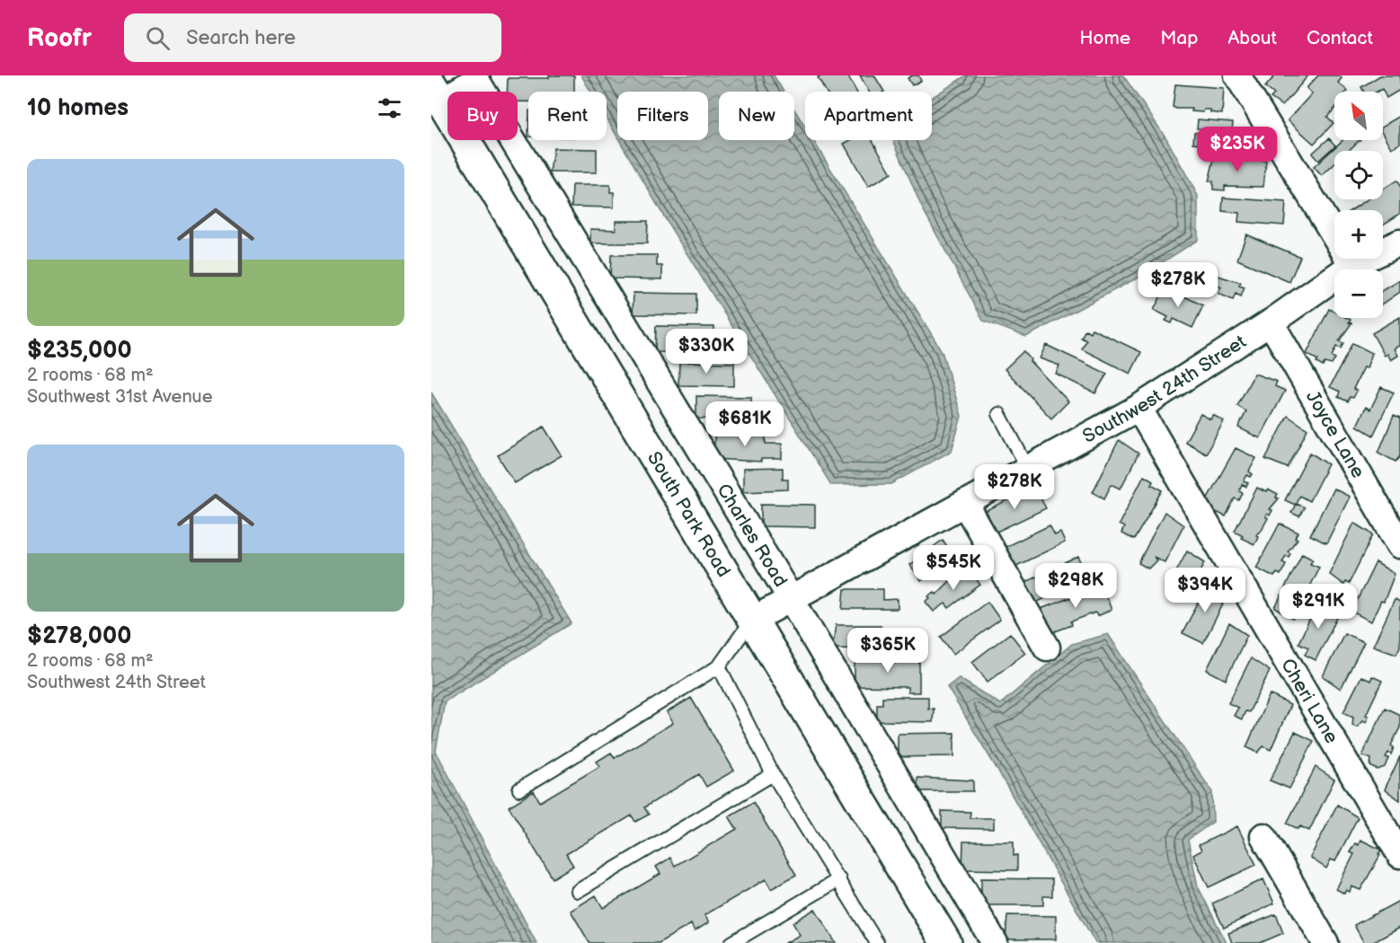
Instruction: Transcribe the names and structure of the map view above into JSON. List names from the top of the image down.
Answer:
{
  "streets": {
    "street": [
      "Southwest 24th Street",
      "Joyce Lane",
      "South Park Road",
      "Charles Road",
      "Cheri Lane"
    ]
  },
  "crossings": [
    ["Southwest 24th Street", "Joyce Lane"],
    ["Southwest 24th Street", "South Park Road"],
    ["Southwest 24th Street", "Charles Road"],
    ["Southwest 24th Street", "Cheri Lane"],
    ["South Park Road", "Charles Road"]
  ],
  "north": "top left",
  "page": {
    "header": "Roofr",
    "search": "Search here",
    "nav": [
      "Home",
      "Map",
      "About",
      "Contact"
    ],
    "heading": "10 homes",
    "map_buttons": ["+", "−"],
    "chip": [
      "Buy",
      "Rent",
      "Filters",
      "New",
      "Apartment"
    ],
    "price": [
      "$235K",
      "$278K",
      "$330K",
      "$681K",
      "$278K",
      "$545K",
      "$298K",
      "$394K",
      "$291K",
      "$365K"
    ],
    "list": [
      {
        "name": "$235,000",
        "note": "2 rooms · 68 m² · Southwest 31st Avenue"
      },
      {
        "name": "$278,000",
        "note": "2 rooms · 68 m² · Southwest 24th Street"
      }
    ]
  }
}
